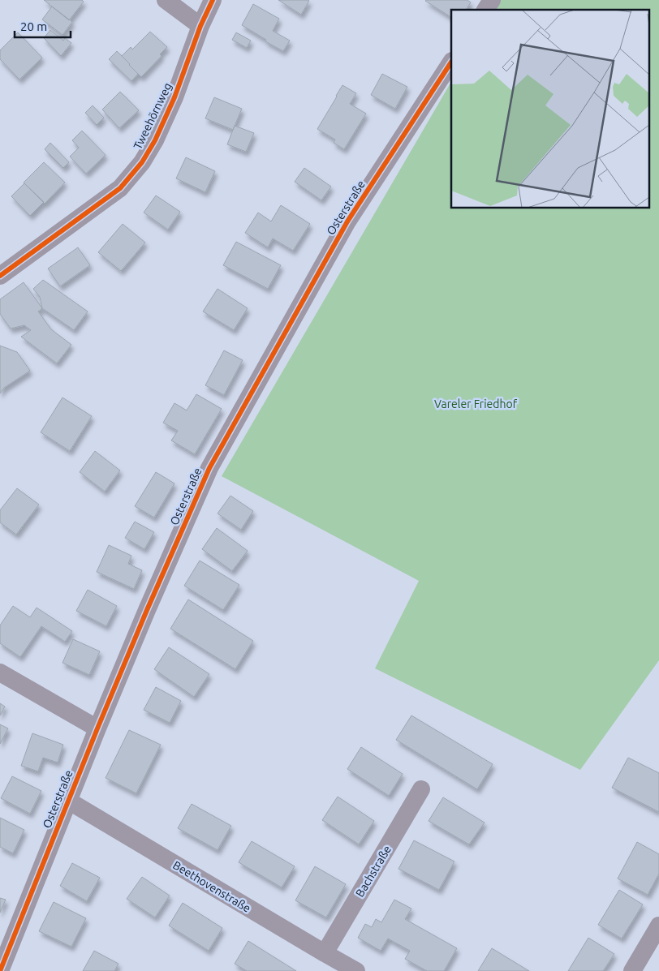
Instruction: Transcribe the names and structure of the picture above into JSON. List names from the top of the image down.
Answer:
{
  "streets": {
    "street": [
      "Tweehörnweg",
      "Osterstraße",
      "Bachstraße",
      "Beethovenstraße"
    ]
  },
  "crossings": [
    ["Osterstraße", "Beethovenstraße"],
    ["Bachstraße", "Beethovenstraße"]
  ],
  "parks": ["Vareler Friedhof"],
  "scale_bar": "20 m"
}
